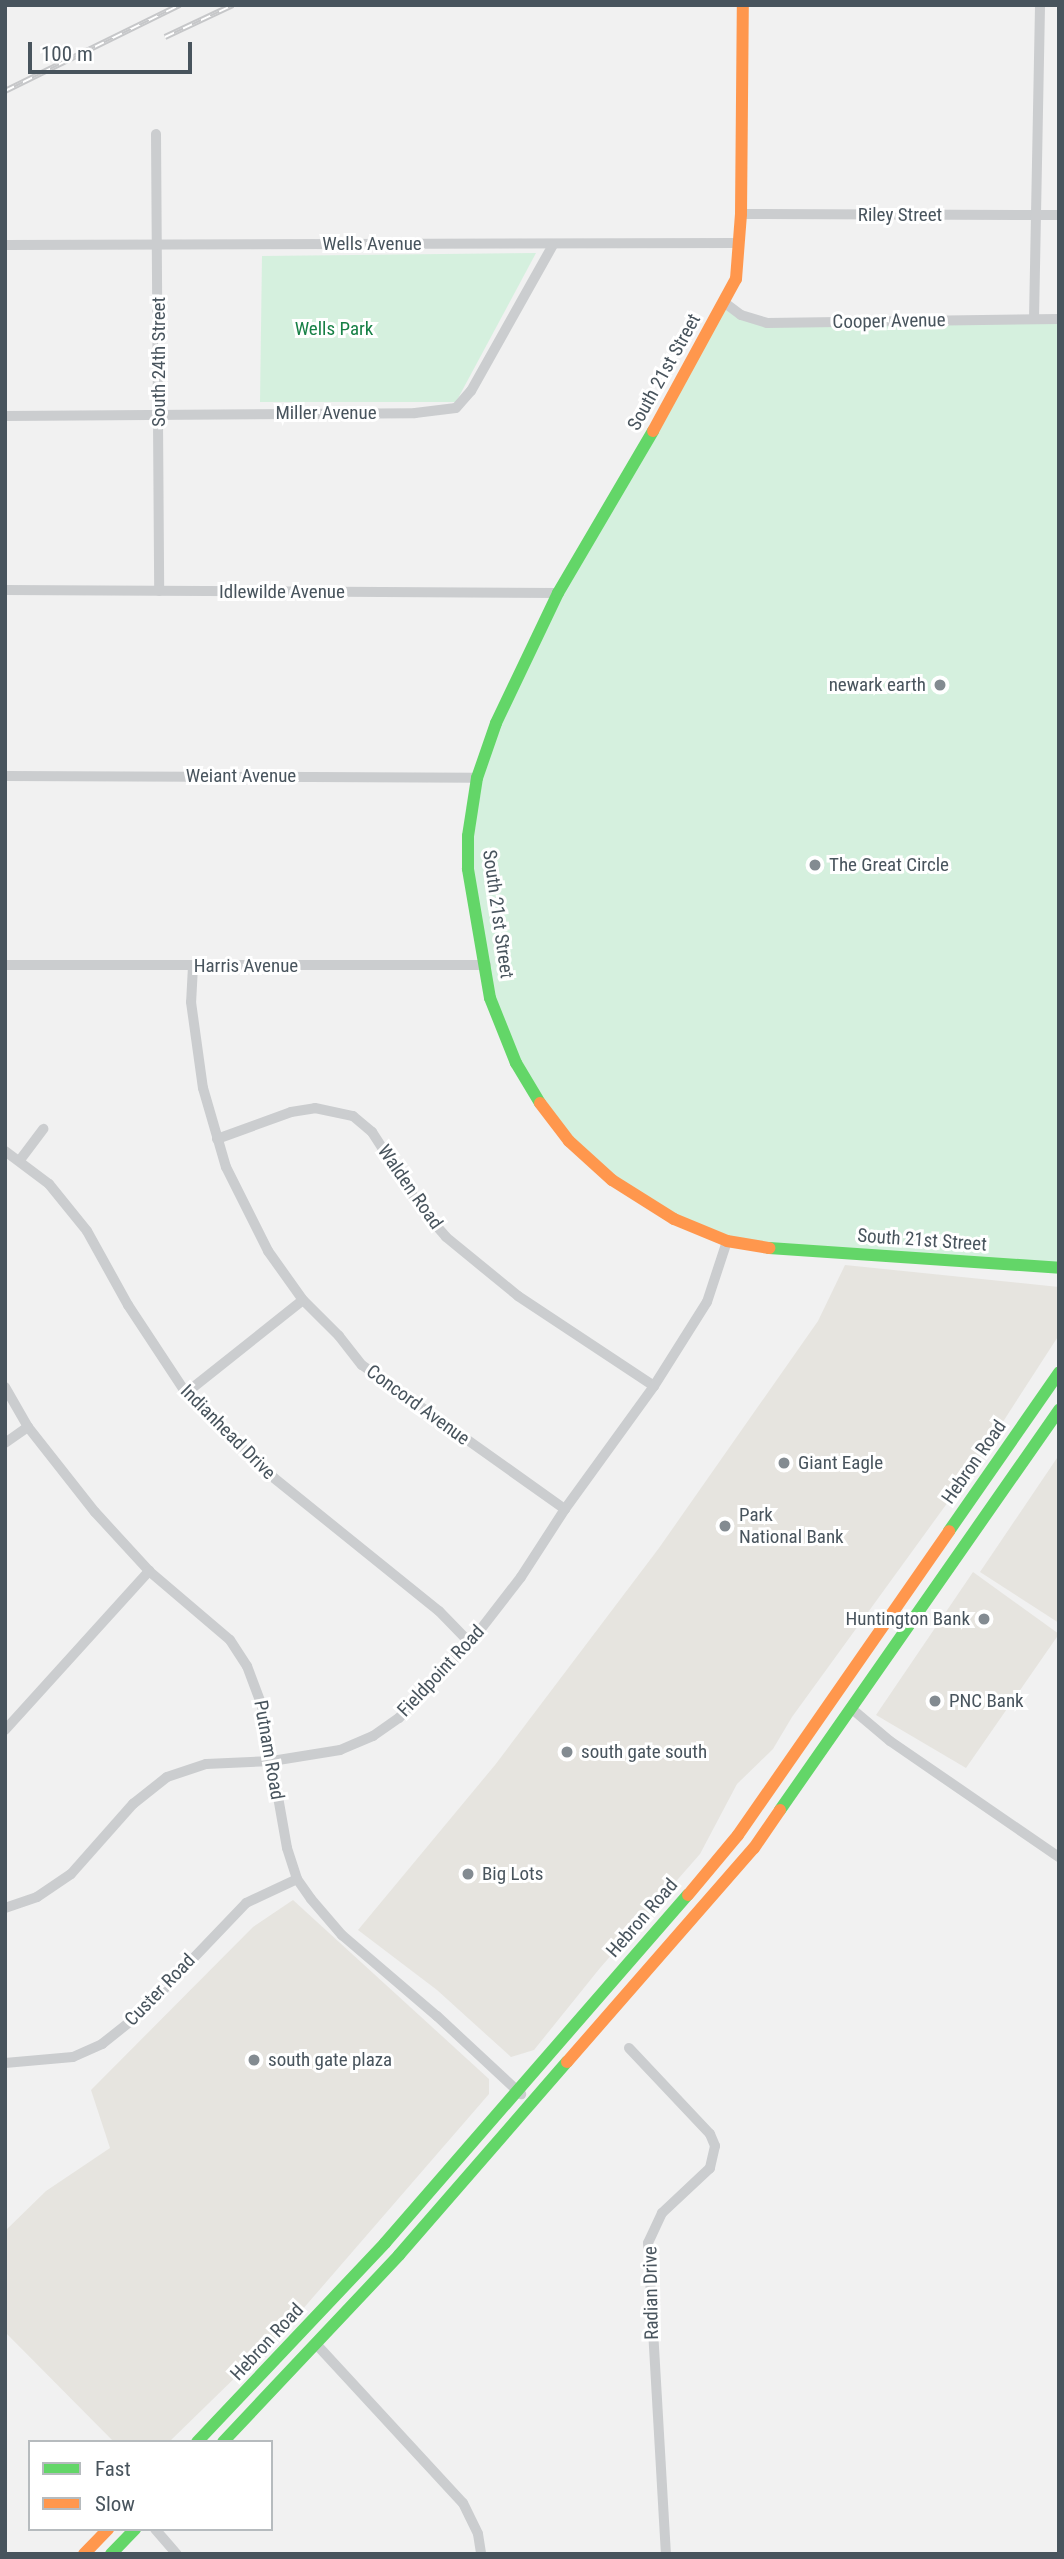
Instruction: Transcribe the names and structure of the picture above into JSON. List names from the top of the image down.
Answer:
{
  "streets": {
    "main road": ["South 21st Street", "Hebron Road"],
    "street": [
      "Riley Street",
      "Wells Avenue",
      "Cooper Avenue",
      "South 24th Street",
      "Miller Avenue",
      "Idlewilde Avenue",
      "Weiant Avenue",
      "Harris Avenue",
      "Walden Road",
      "Concord Avenue",
      "Indianhead Drive",
      "Fieldpoint Road",
      "Putnam Road",
      "Custer Road",
      "Radian Drive"
    ]
  },
  "crossings": [
    ["Riley Street", "South 21st Street"],
    ["Wells Avenue", "South 24th Street"],
    ["Wells Avenue", "South 21st Street"],
    ["Wells Avenue", "Miller Avenue"],
    ["Cooper Avenue", "South 21st Street"],
    ["South 24th Street", "Miller Avenue"],
    ["South 24th Street", "Idlewilde Avenue"],
    ["South 21st Street", "Idlewilde Avenue"],
    ["South 21st Street", "Weiant Avenue"],
    ["South 21st Street", "Harris Avenue"],
    ["South 21st Street", "Fieldpoint Road"],
    ["Harris Avenue", "Concord Avenue"],
    ["Walden Road", "Concord Avenue"],
    ["Walden Road", "Fieldpoint Road"],
    ["Concord Avenue", "Fieldpoint Road"],
    ["Indianhead Drive", "Fieldpoint Road"],
    ["Hebron Road", "Putnam Road"],
    ["Fieldpoint Road", "Putnam Road"],
    ["Putnam Road", "Custer Road"]
  ],
  "parks": ["Wells Park"],
  "places": [
    "newark earth",
    "The Great Circle",
    "Giant Eagle",
    "Park National Bank",
    "Huntington Bank",
    "PNC Bank",
    "south gate south",
    "Big Lots",
    "south gate plaza"
  ],
  "legend": ["Fast", "Slow"],
  "scale_bar": "100 m"
}
